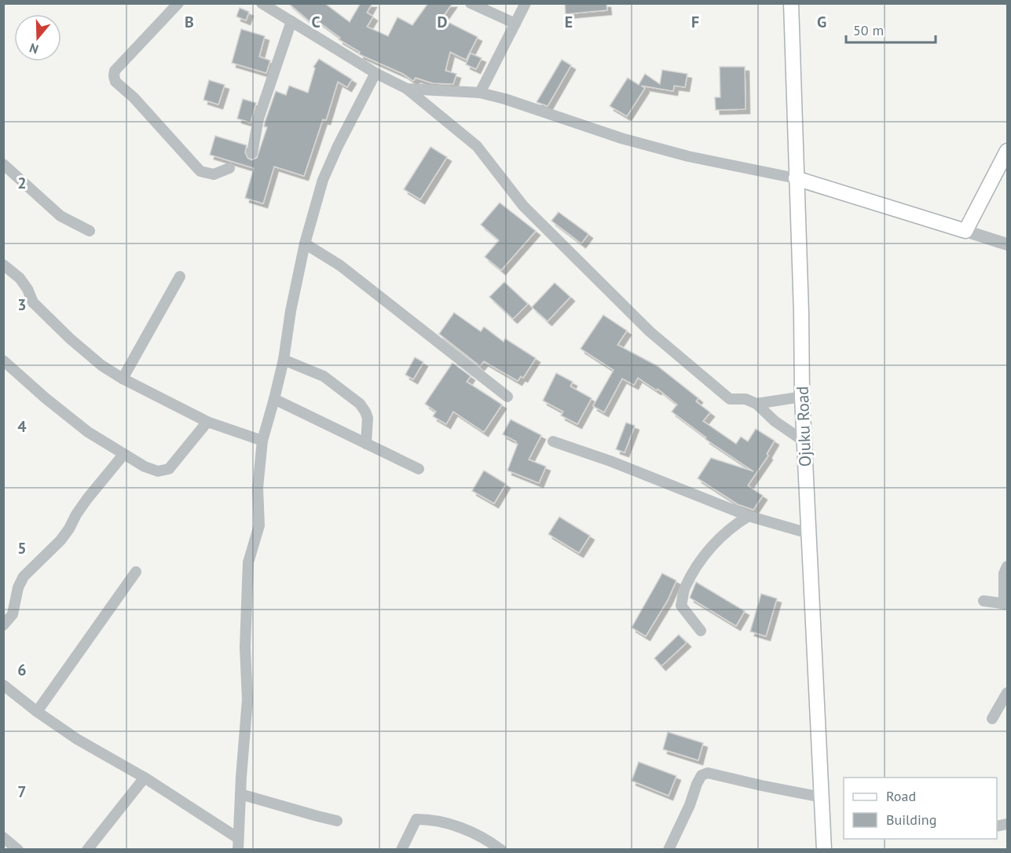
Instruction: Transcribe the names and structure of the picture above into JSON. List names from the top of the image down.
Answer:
{
  "streets": {
    "main road": ["Ojuku Road"]
  },
  "legend": ["Road", "Building"],
  "scale_bar": "50 m",
  "north": "bottom",
  "grid": {
    "columns": [
      "B",
      "C",
      "D",
      "E",
      "F",
      "G"
    ],
    "rows": [
      "2",
      "3",
      "4",
      "5",
      "6",
      "7"
    ]
  }
}
